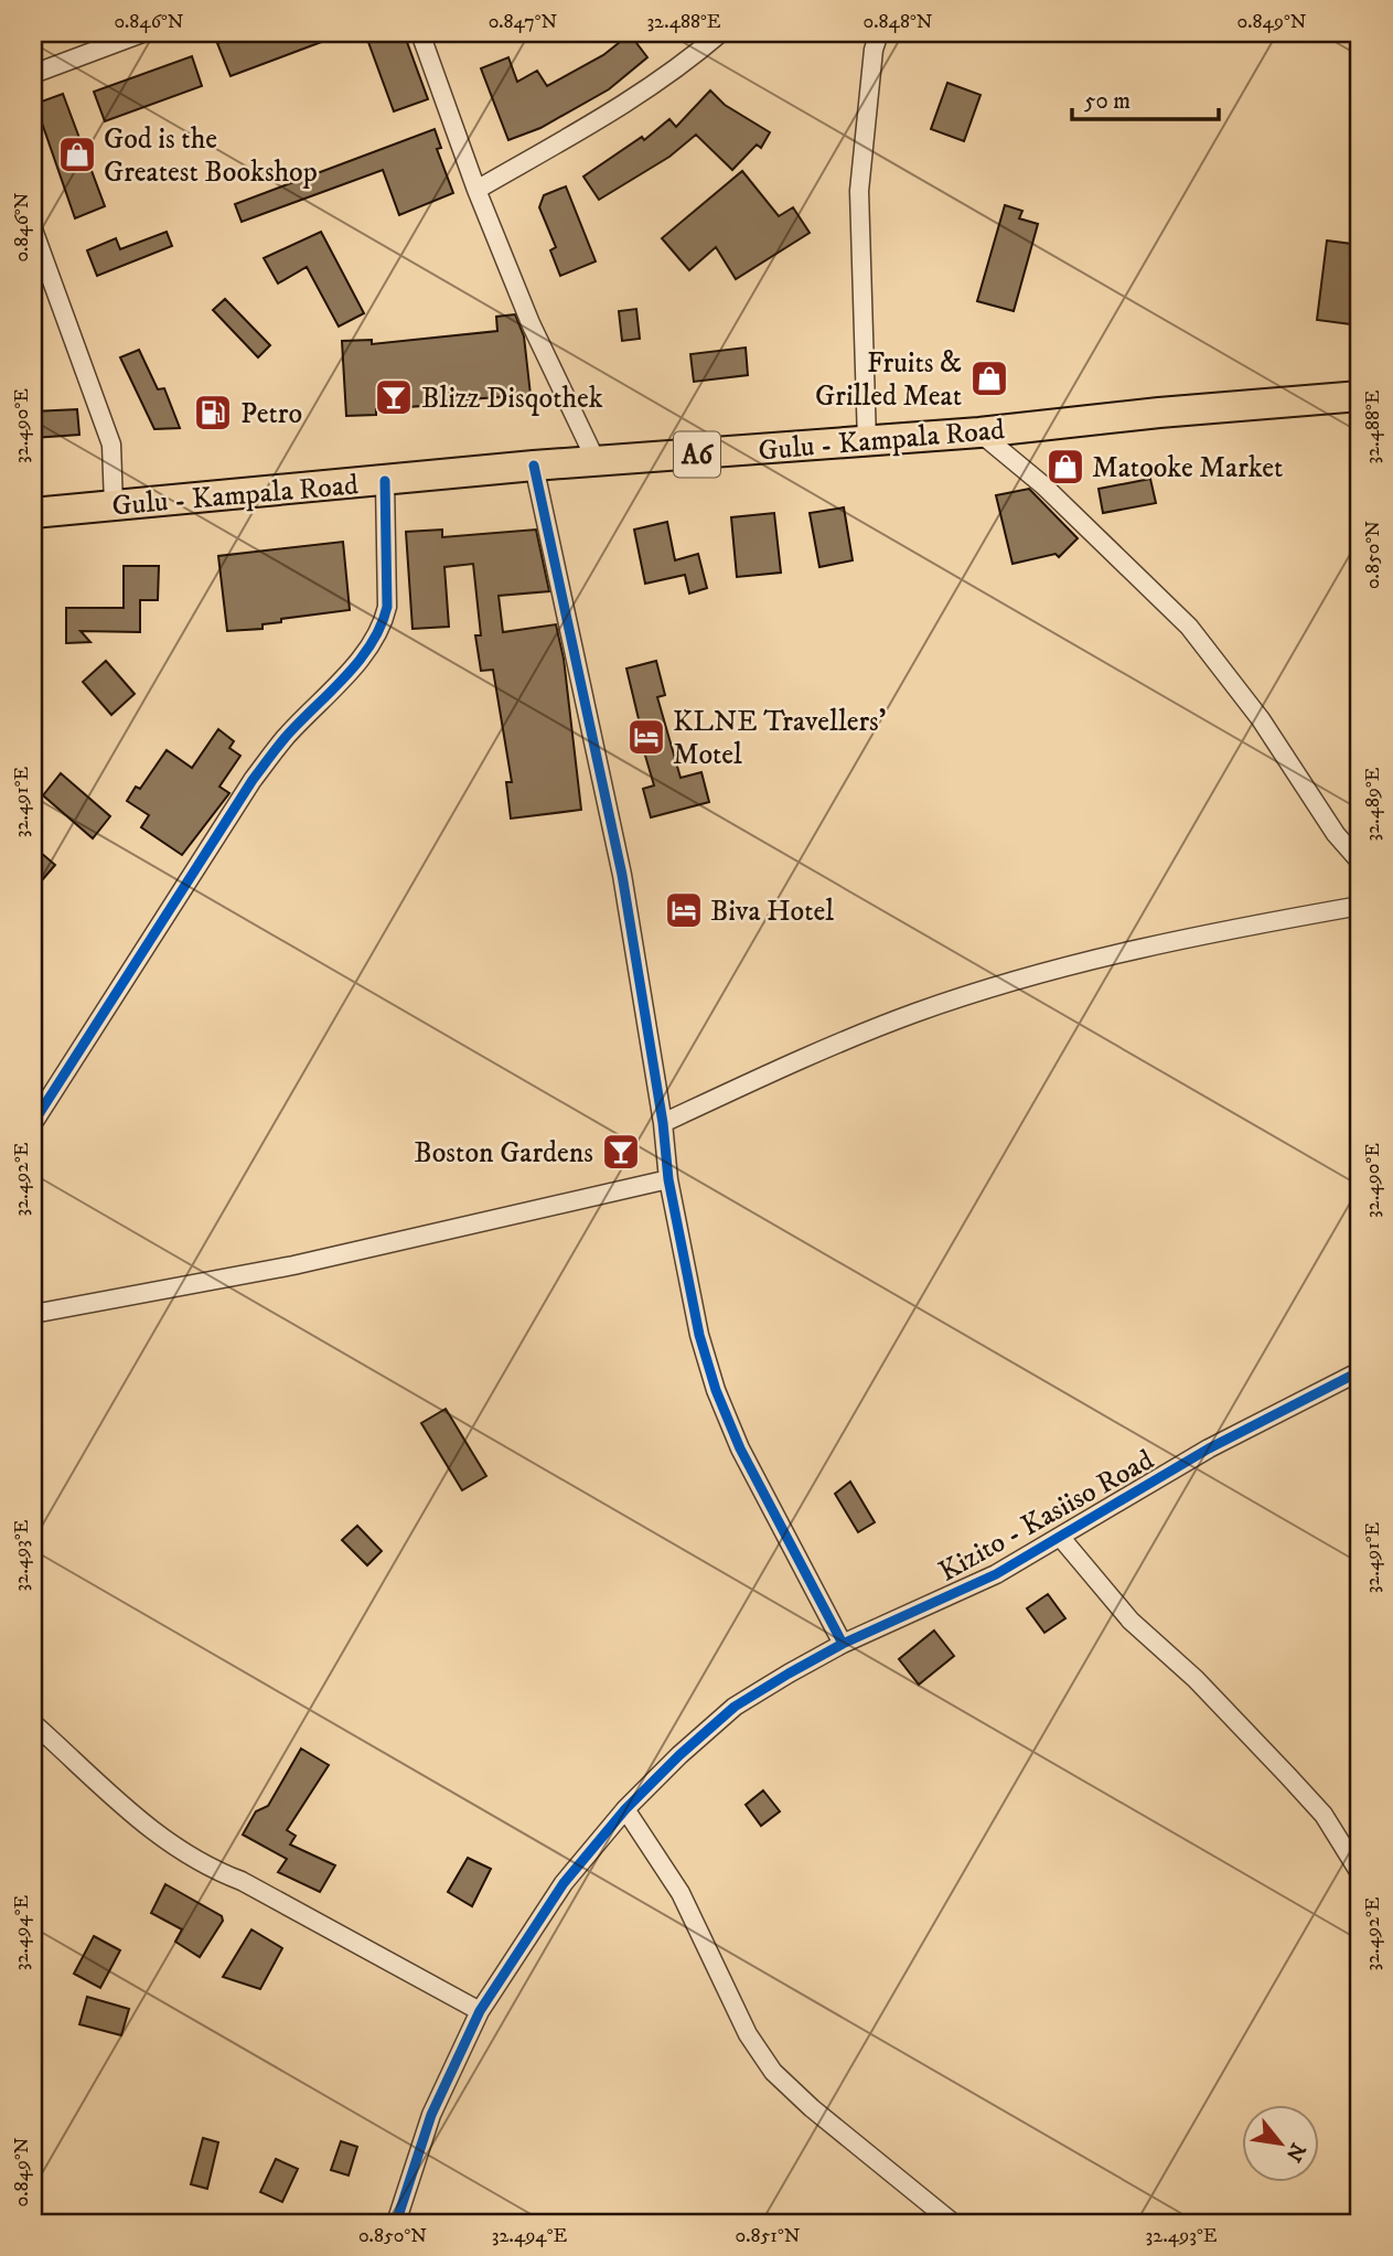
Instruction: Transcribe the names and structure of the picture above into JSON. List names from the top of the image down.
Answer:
{
  "streets": {
    "main road": ["Gulu - Kampala Road", "A6"],
    "street": ["Kizito - Kasiiso Road"]
  },
  "places": {
    "shop": ["God is the Greatest Bookshop", "Fruits & Grilled Meat", "Matooke Market"],
    "bar": ["Blizz Disqothek", "Boston Gardens"],
    "fuel station": ["Petro"],
    "hotel": ["KLNE Travellers' Motel", "Biva Hotel"]
  },
  "scale_bar": "50 m",
  "north": "bottom right",
  "coordinates": [
    "0.846°N",
    "0.847°N",
    "32.488°E",
    "0.848°N",
    "0.849°N",
    "32.490°E",
    "0.850°N",
    "32.491°E",
    "32.489°E",
    "32.492°E",
    "32.493°E",
    "32.494°E",
    "0.851°N"
  ]
}
